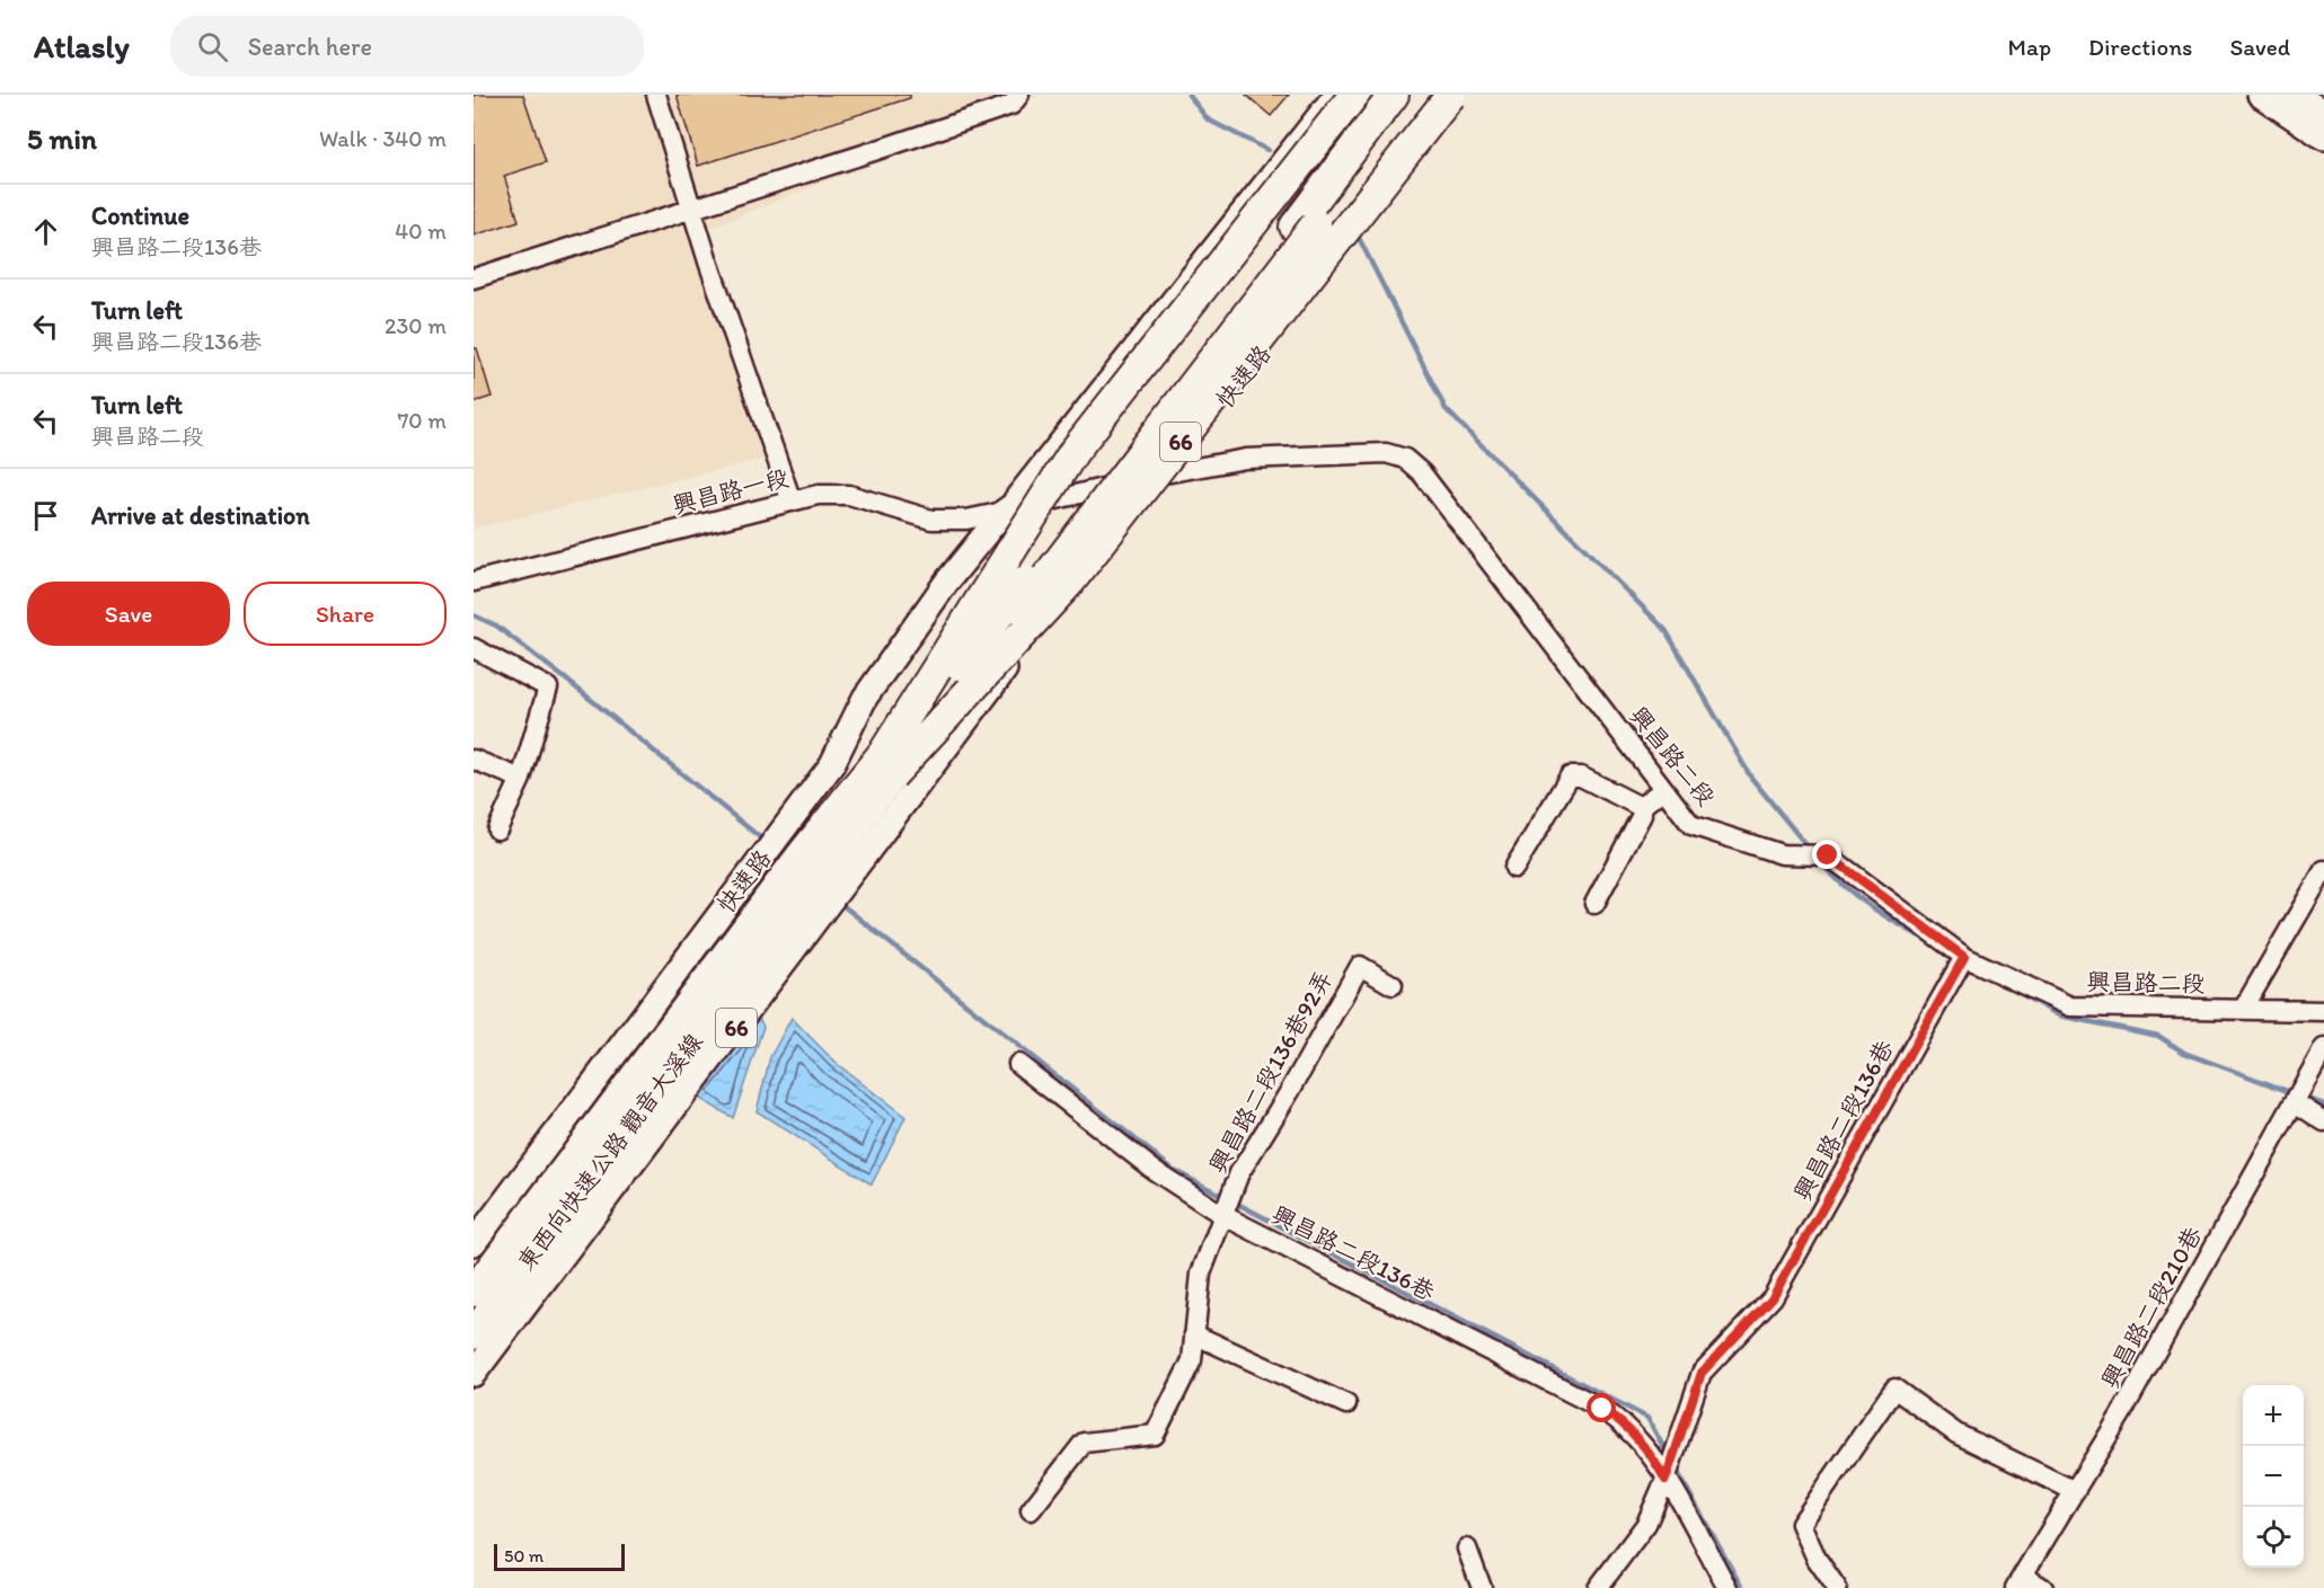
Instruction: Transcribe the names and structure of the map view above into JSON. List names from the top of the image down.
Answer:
{
  "streets": {
    "highway": ["66", "東西向快速公路 觀音大溪線"],
    "main road": ["快速路"],
    "street": [
      "興昌路一段",
      "興昌路二段",
      "興昌路二段136巷92弄",
      "興昌路二段136巷",
      "興昌路二段210巷"
    ]
  },
  "crossings": [
    ["快速路", "興昌路一段"],
    ["快速路", "興昌路二段"],
    ["66", "東西向快速公路 觀音大溪線"],
    ["興昌路一段", "興昌路二段"],
    ["興昌路二段", "興昌路二段136巷"],
    ["興昌路二段136巷92弄", "興昌路二段136巷"]
  ],
  "scale_bar": "50 m",
  "page": {
    "header": "Atlasly",
    "search": "Search here",
    "nav": ["Map", "Directions", "Saved"],
    "heading": ["5 min", "Walk · 340 m"],
    "list": [
      ["Continue", "興昌路二段136巷", "40 m"],
      ["Turn left", "興昌路二段136巷", "230 m"],
      ["Turn left", "興昌路二段", "70 m"],
      "Arrive at destination"
    ],
    "buttons": ["Save", "Share"],
    "map_buttons": ["+", "−"],
    "scale": "50 m"
  }
}
